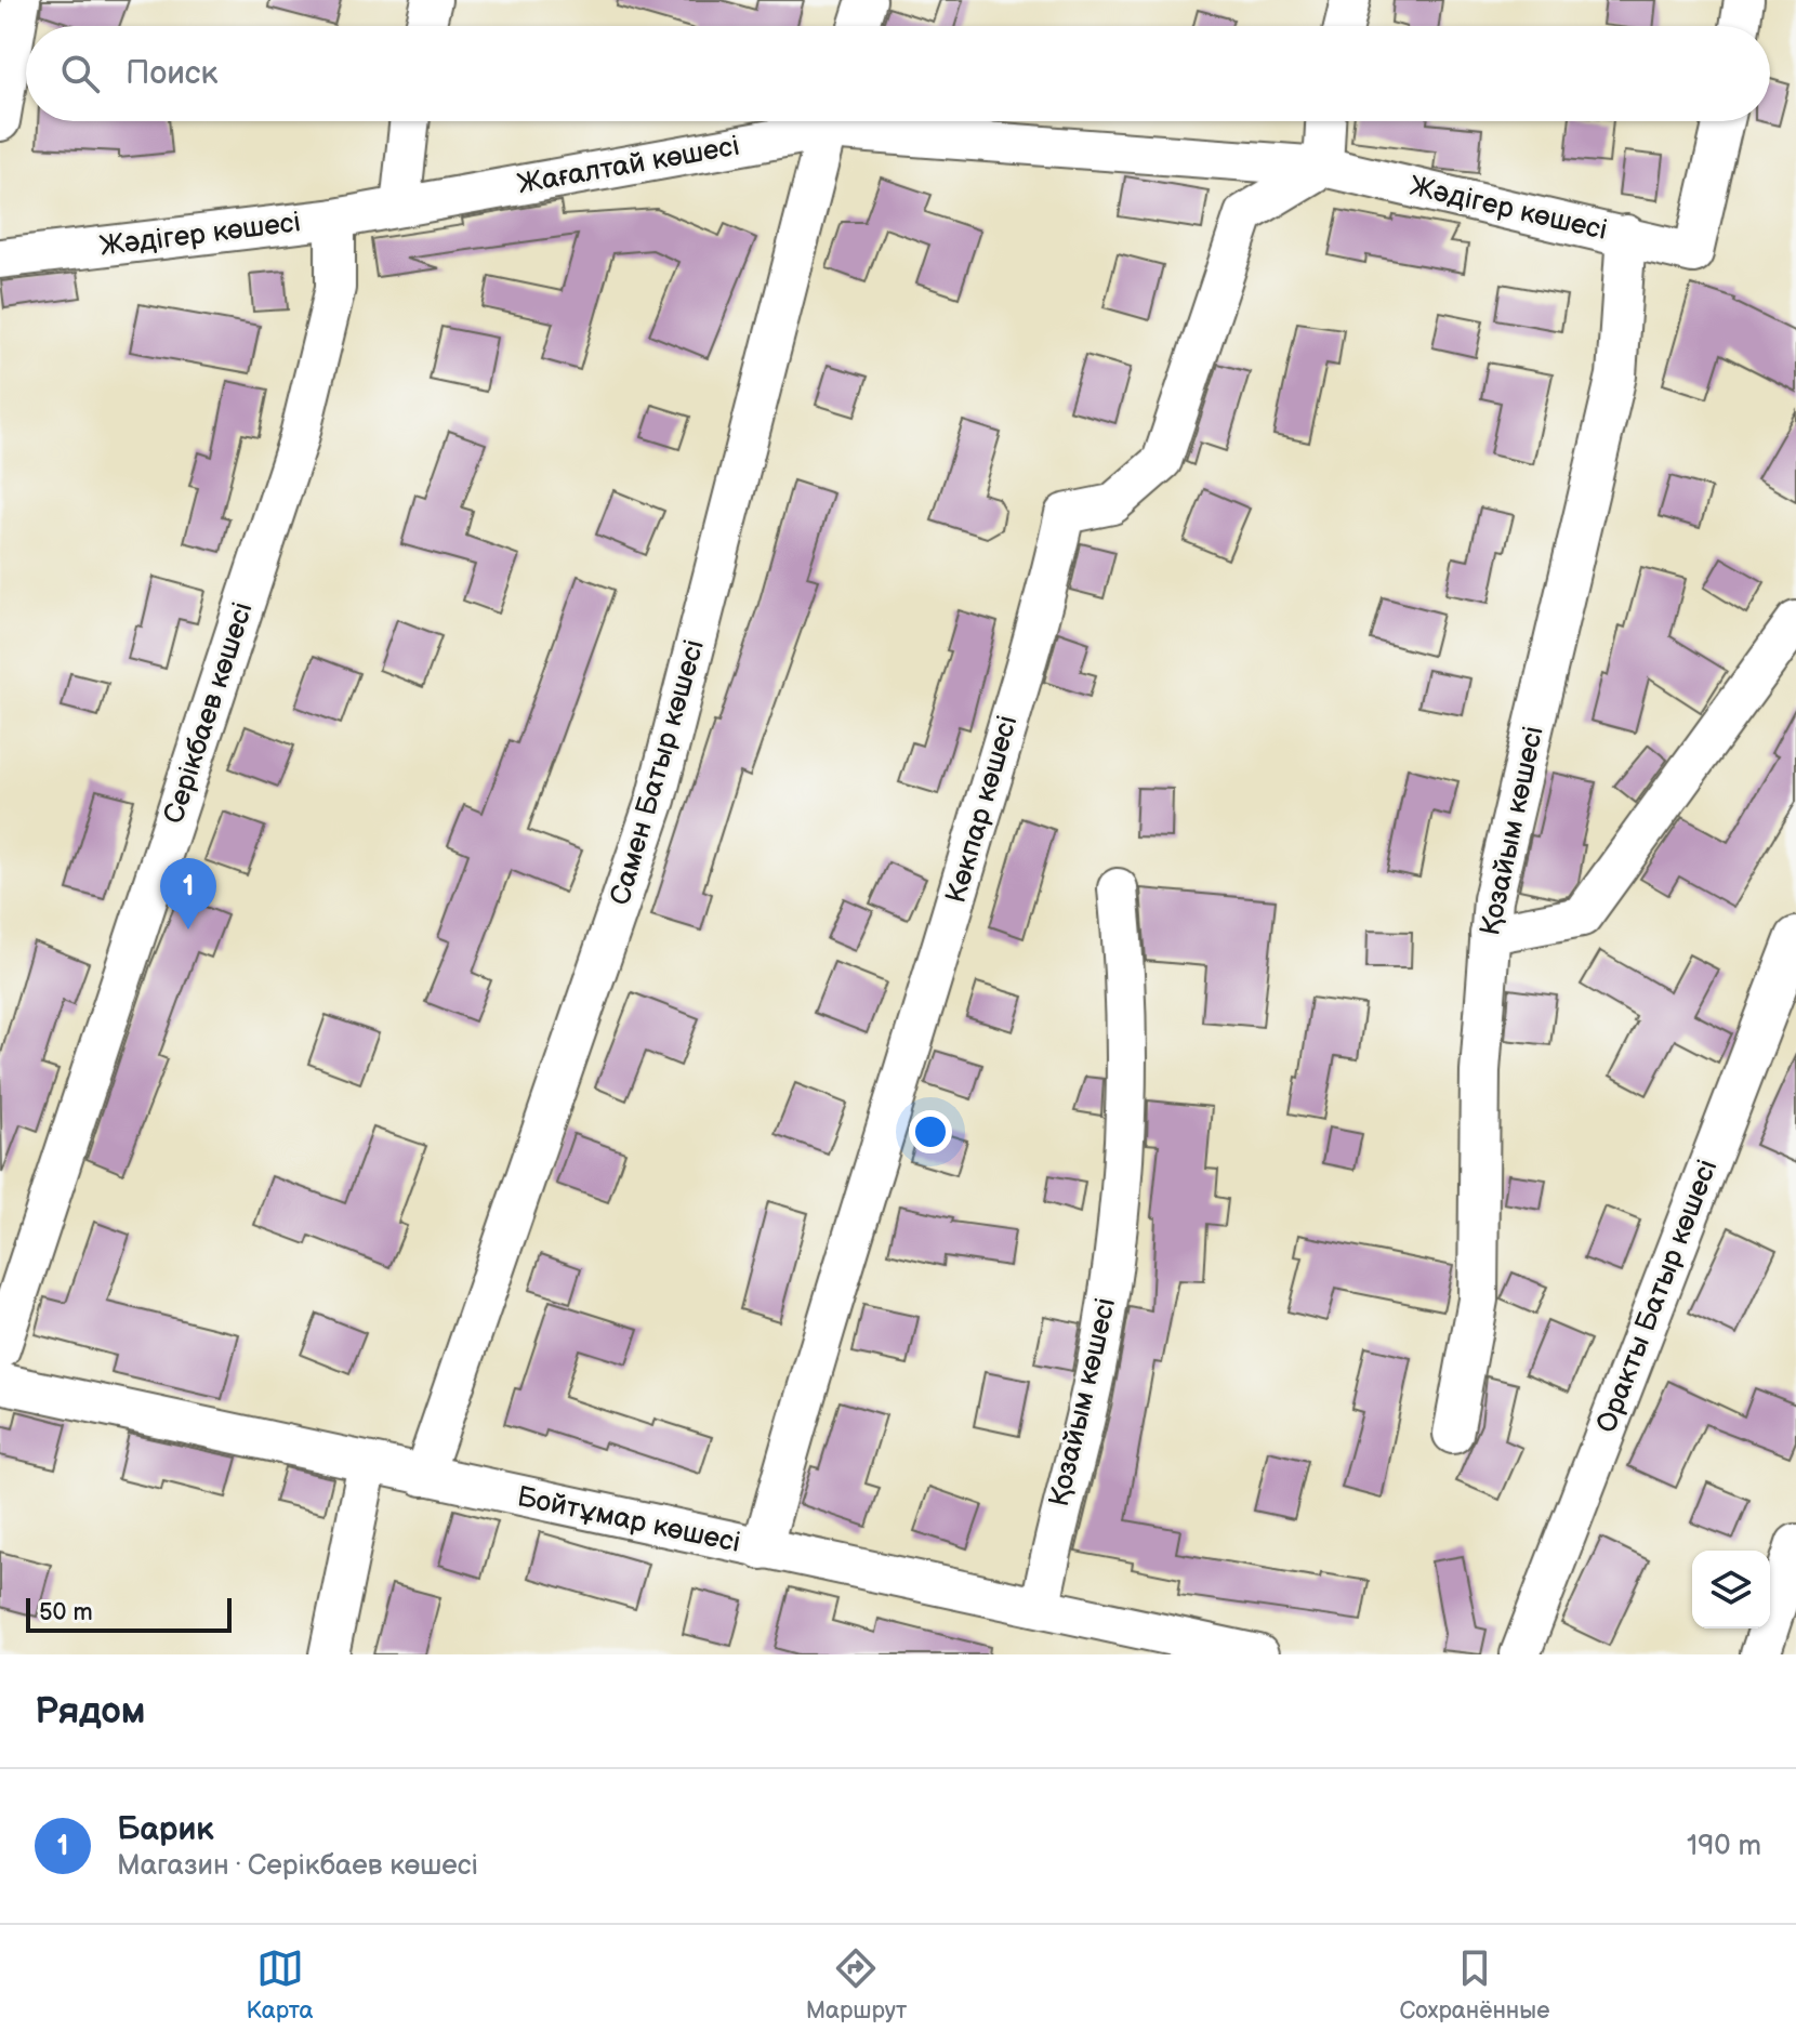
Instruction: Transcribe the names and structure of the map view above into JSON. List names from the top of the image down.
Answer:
{
  "streets": {
    "street": [
      "Жағалтай көшесі",
      "Жәдігер көшесі",
      "Серікбаев көшесі",
      "Самен Батыр көшесі",
      "Көкпар көшесі",
      "Қозайым көшесі",
      "Оракты Батыр көшесі",
      "Бойтұмар көшесі"
    ]
  },
  "crossings": [
    ["Жағалтай көшесі", "Жәдігер көшесі"],
    ["Жағалтай көшесі", "Көкпар көшесі"],
    ["Жәдігер көшесі", "Серікбаев көшесі"],
    ["Жәдігер көшесі", "Көкпар көшесі"],
    ["Жәдігер көшесі", "Қозайым көшесі"],
    ["Самен Батыр көшесі", "Бойтұмар көшесі"],
    ["Көкпар көшесі", "Бойтұмар көшесі"],
    ["Қозайым көшесі", "Бойтұмар көшесі"]
  ],
  "scale_bar": "50 m",
  "page": {
    "search": "Поиск",
    "pins": "1",
    "scale": "50 m",
    "heading": "Рядом",
    "list": [
      {
        "mark": "1",
        "name": "Барик",
        "note": "Магазин · Серікбаев көшесі",
        "value": "190 m"
      }
    ],
    "nav": ["Карта", "Маршрут", "Сохранённые"]
  }
}
